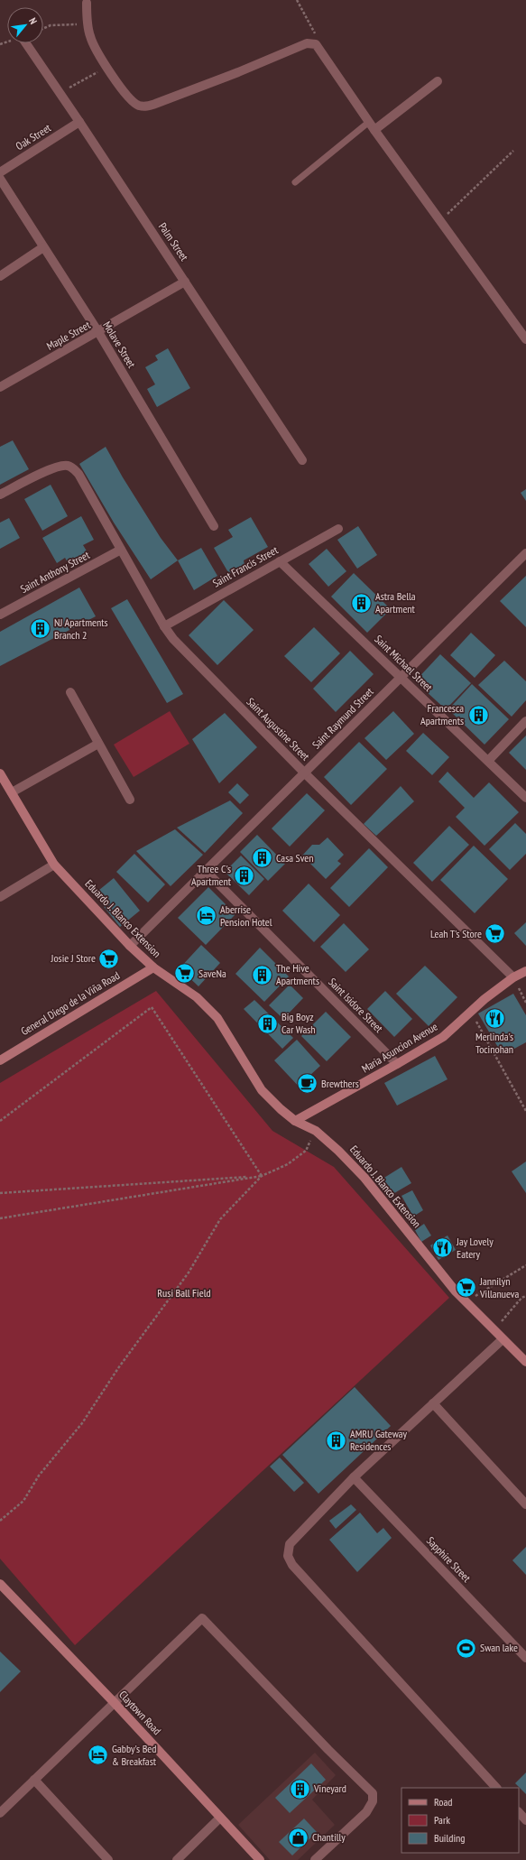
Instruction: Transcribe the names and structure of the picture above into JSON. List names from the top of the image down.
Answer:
{
  "streets": {
    "street": [
      "Oak Street",
      "Palm Street",
      "Maple Street",
      "Molave Street",
      "Saint Francis Street",
      "Saint Anthony Street",
      "Saint Michael Street",
      "Saint Raymund Street",
      "Saint Augustine Street",
      "Eduardo J. Blanco Extension",
      "General Diego de la Viña Road",
      "Saint Isidore Street",
      "Maria Asuncion Avenue",
      "Sapphire Street",
      "Claytown Road"
    ]
  },
  "crossings": [
    ["Oak Street", "Palm Street"],
    ["Palm Street", "Maple Street"],
    ["Maple Street", "Molave Street"],
    ["Saint Francis Street", "Saint Michael Street"],
    ["Saint Francis Street", "Saint Augustine Street"],
    ["Saint Anthony Street", "Saint Augustine Street"],
    ["Saint Michael Street", "Saint Raymund Street"],
    ["Saint Raymund Street", "Saint Augustine Street"],
    ["Saint Raymund Street", "Eduardo J. Blanco Extension"],
    ["Saint Raymund Street", "Saint Isidore Street"],
    ["Saint Augustine Street", "Maria Asuncion Avenue"],
    ["Eduardo J. Blanco Extension", "General Diego de la Viña Road"],
    ["Eduardo J. Blanco Extension", "Maria Asuncion Avenue"],
    ["Saint Isidore Street", "Maria Asuncion Avenue"]
  ],
  "parks": ["Rusi Ball Field"],
  "places": {
    "building": [
      "Astra Bella Apartment",
      "NJ Apartments Branch 2",
      "Francesca Apartments",
      "Casa Sven",
      "Three C's Apartment",
      "The Hive Apartments",
      "Big Boyz Car Wash",
      "AMRU Gateway Residences",
      "Vineyard"
    ],
    "hotel": ["Aberrise Pension Hotel", "Gabby's Bed & Breakfast"],
    "supermarket": [
      "Leah T's Store",
      "Josie J Store",
      "SaveNa",
      "Jannilyn Villanueva"
    ],
    "restaurant": ["Merlinda's Tocinohan", "Jay Lovely Eatery"],
    "cafe": ["Brewthers"],
    "sports": ["Swan lake"],
    "shop": ["Chantilly"]
  },
  "legend": ["Road", "Park", "Building"],
  "north": "top right"
}
